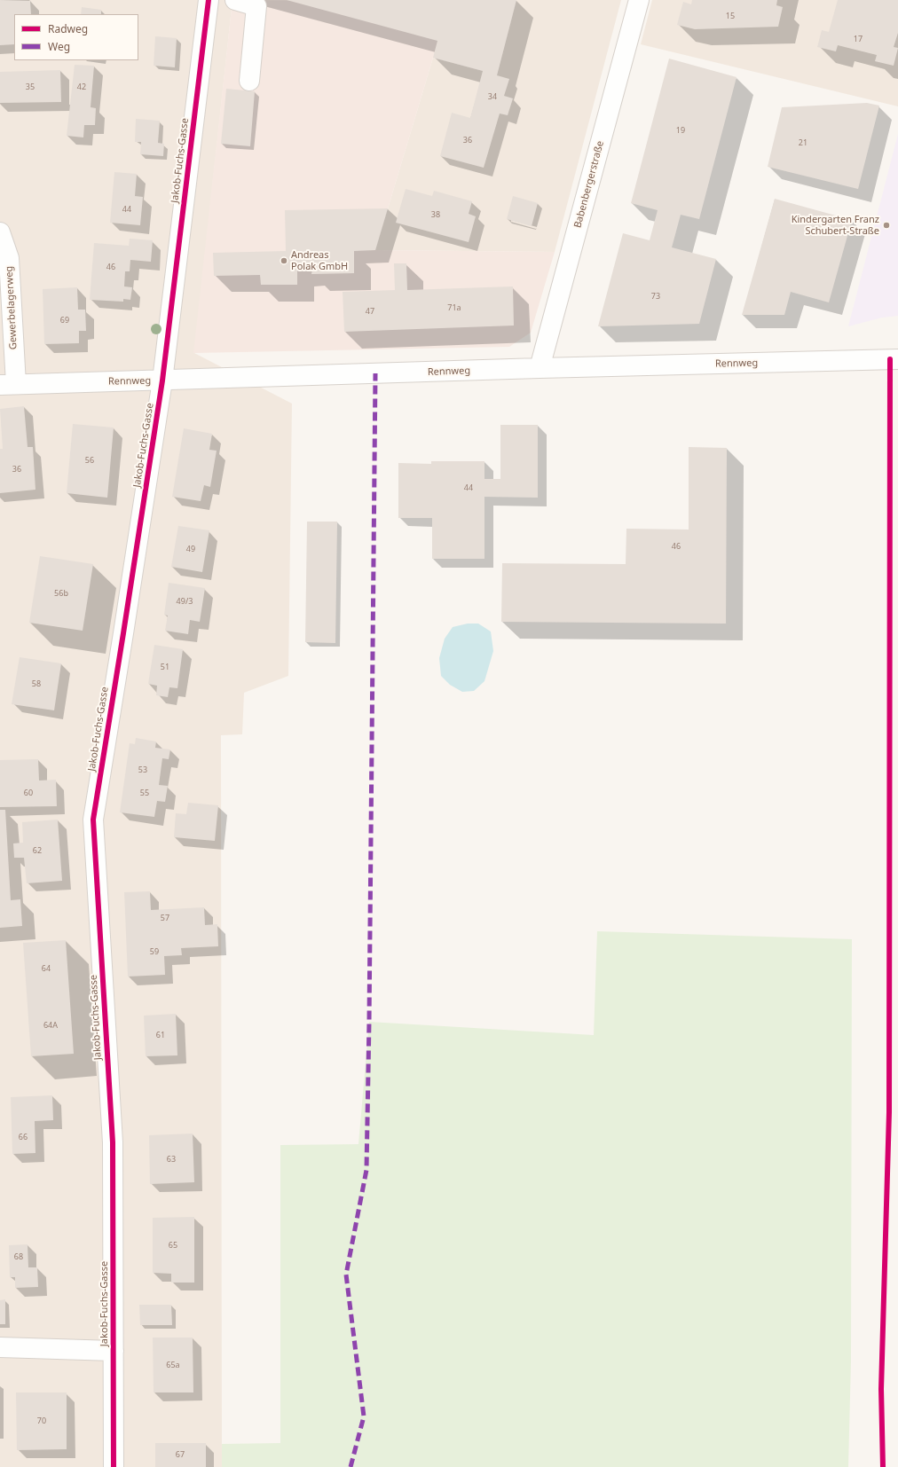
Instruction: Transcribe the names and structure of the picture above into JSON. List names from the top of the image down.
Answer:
{
  "streets": {
    "street": [
      "Jakob-Fuchs-Gasse",
      "Babenbergerstraße",
      "Gewerbelagerweg",
      "Rennweg"
    ]
  },
  "crossings": [
    ["Jakob-Fuchs-Gasse", "Rennweg"],
    ["Babenbergerstraße", "Rennweg"],
    ["Gewerbelagerweg", "Rennweg"]
  ],
  "places": ["Kindergarten Franz Schubert-Straße", "Andreas Polak GmbH"],
  "house_numbers": [
    "15",
    "17",
    "35",
    "42",
    "34",
    "19",
    "36",
    "21",
    "44",
    "38",
    "46",
    "73",
    "71a",
    "47",
    "69",
    "56",
    "36",
    "44",
    "46",
    "49",
    "56b",
    "49/3",
    "51",
    "58",
    "53",
    "60",
    "55",
    "62",
    "57",
    "59",
    "64",
    "64A",
    "61",
    "66",
    "63",
    "65",
    "68",
    "65a",
    "70",
    "67"
  ],
  "legend": ["Radweg", "Weg"]
}
